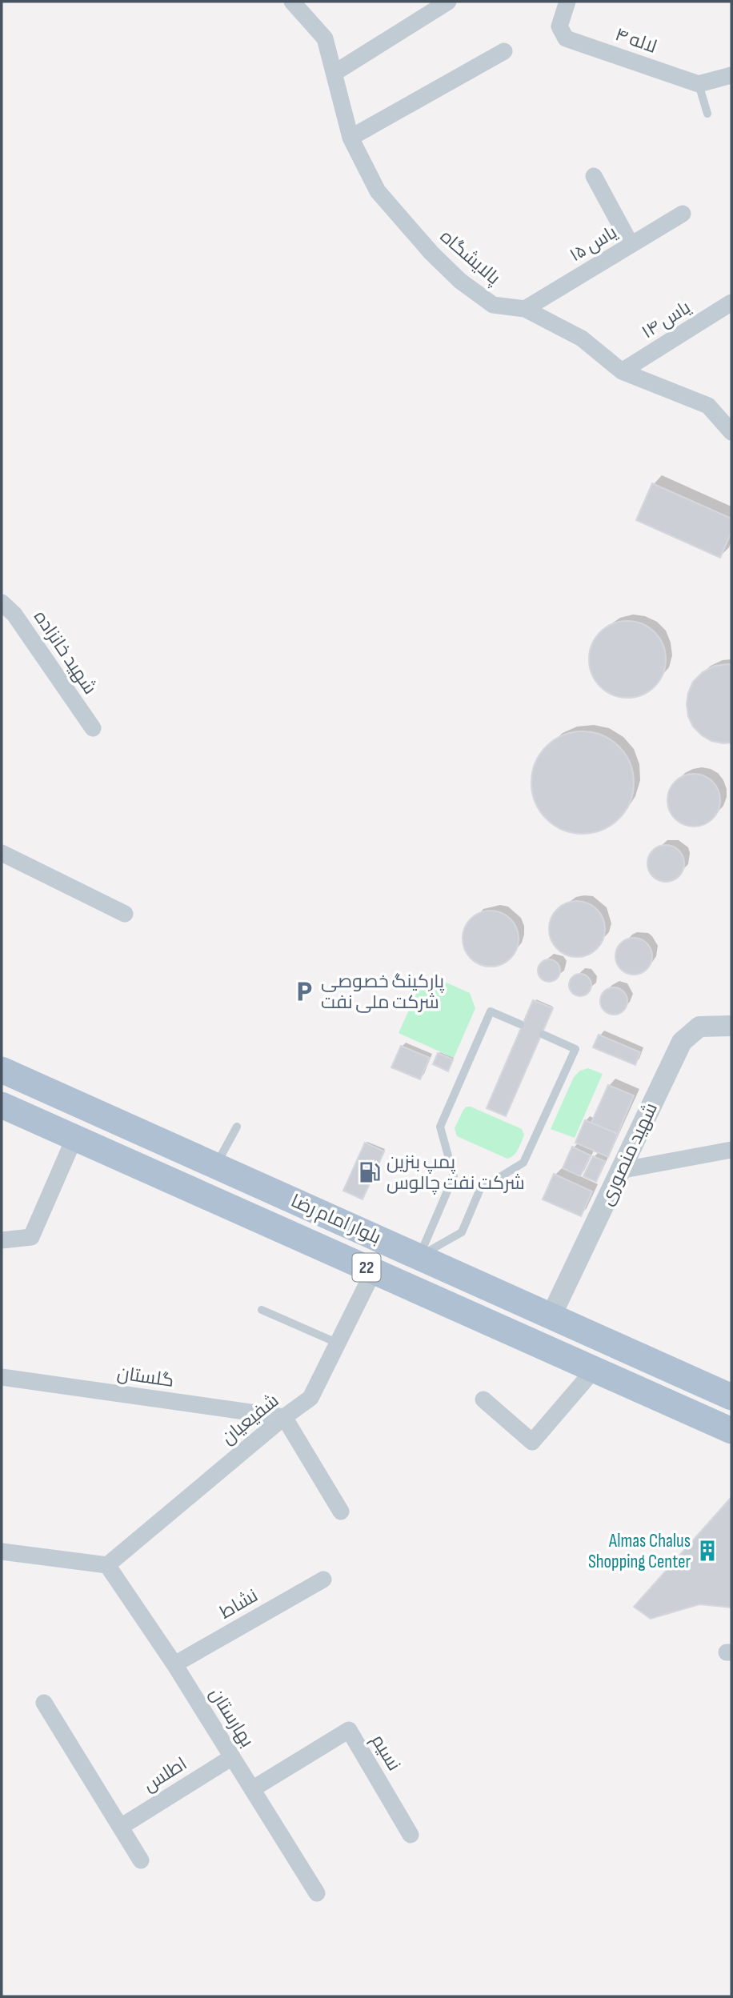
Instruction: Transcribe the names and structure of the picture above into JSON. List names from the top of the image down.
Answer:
{
  "streets": {
    "main road": ["بلوار امام رضا", "22"],
    "street": [
      "لاله ۴",
      "یاس ۱۵",
      "پالایشگاه",
      "یاس ۱۴",
      "شهید خانزاده",
      "شهید منصوری",
      "گلستان",
      "شفیعیان",
      "نشاط",
      "بهارستان",
      "نسیم",
      "اطلس"
    ]
  },
  "crossings": [
    ["یاس ۱۵", "پالایشگاه"],
    ["پالایشگاه", "یاس ۱۴"],
    ["شهید منصوری", "بلوار امام رضا"],
    ["بلوار امام رضا", "شفیعیان"],
    ["گلستان", "شفیعیان"],
    ["شفیعیان", "بهارستان"],
    ["نشاط", "بهارستان"],
    ["بهارستان", "نسیم"],
    ["بهارستان", "اطلس"]
  ],
  "places": {
    "parking": ["پارکینگ خصوصی شرکت ملی نفت"],
    "fuel station": ["پمپ بنزین شرکت نفت چالوس"],
    "building": ["Almas Chalus Shopping Center"]
  }
}
